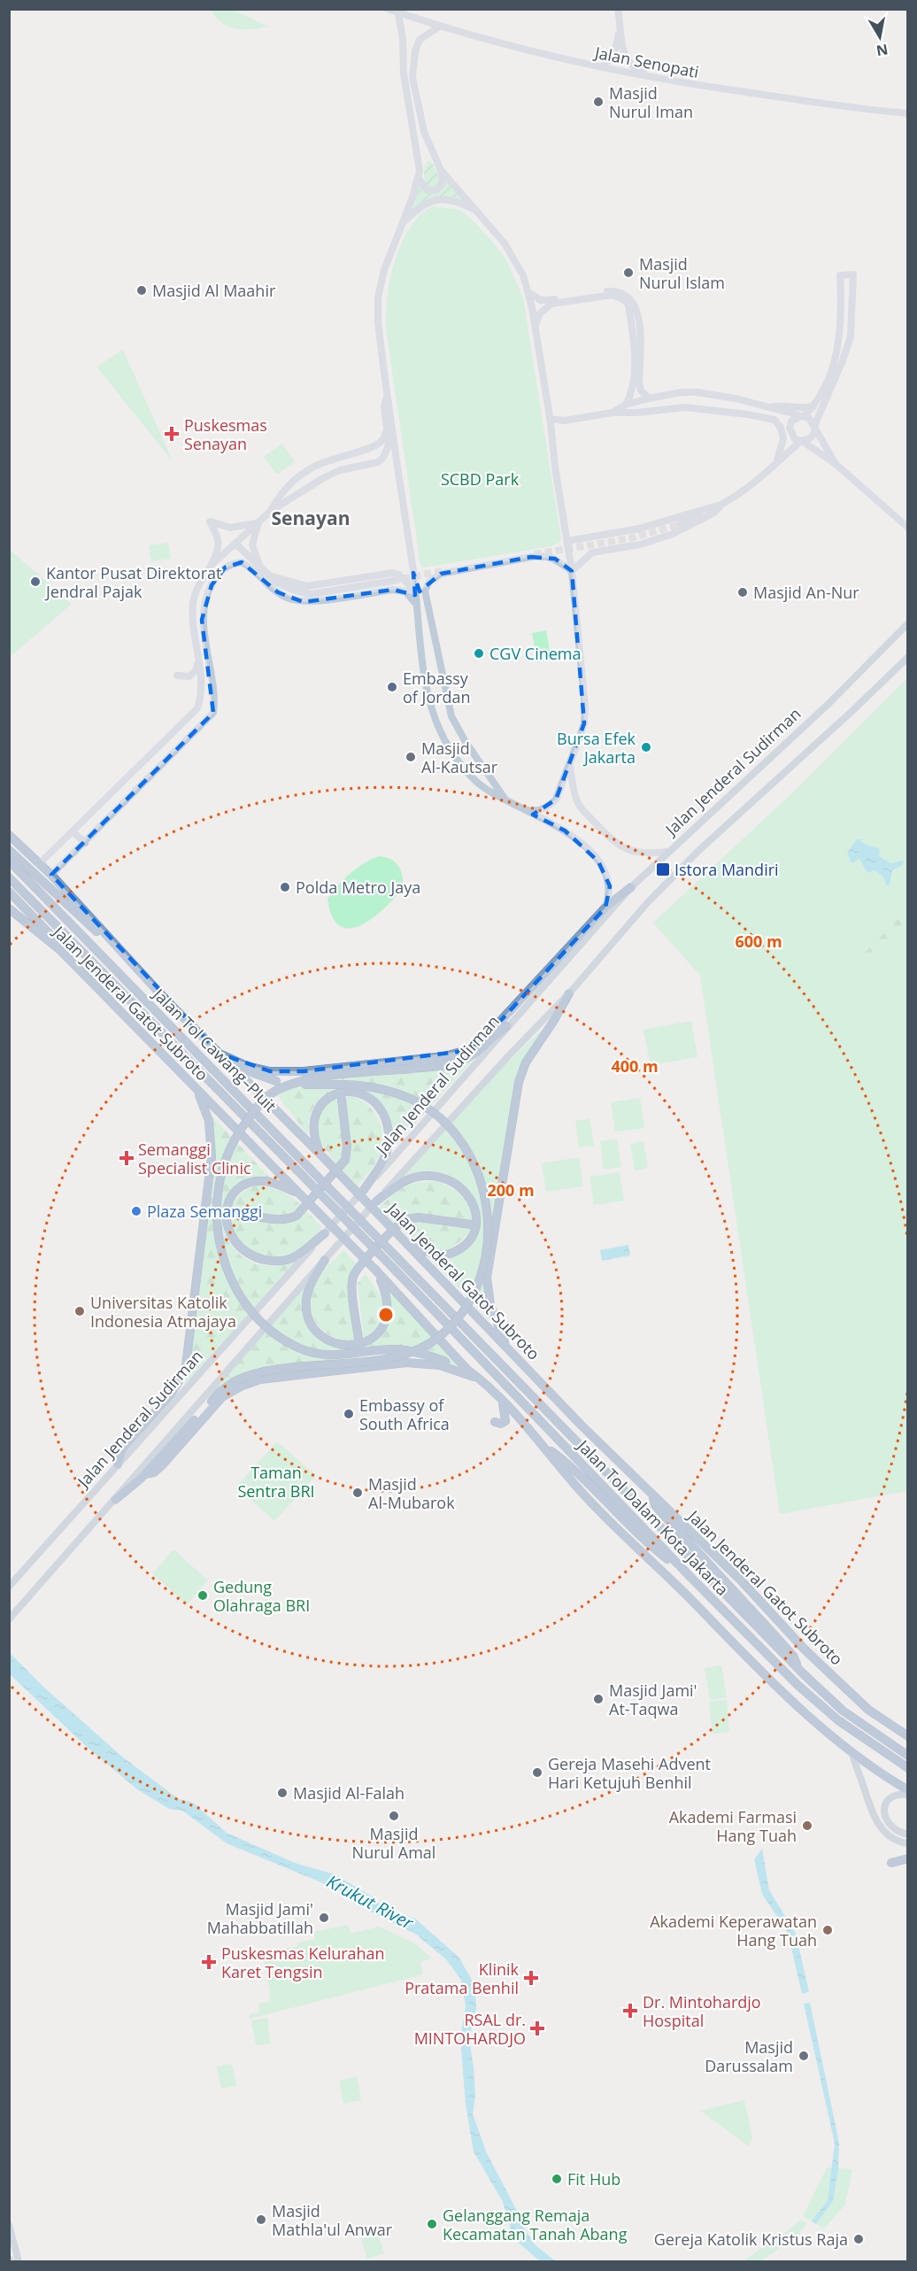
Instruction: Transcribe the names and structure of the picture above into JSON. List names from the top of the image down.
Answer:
{
  "streets": {
    "highway": ["Jalan Jenderal Gatot Subroto", "Jalan Tol Cawang–Pluit", "Jalan Tol Dalam Kota Jakarta"],
    "main road": ["Jalan Senopati", "Jalan Jenderal Sudirman"]
  },
  "crossings": [
    ["Jalan Tol Cawang–Pluit", "Jalan Tol Dalam Kota Jakarta"]
  ],
  "districts": ["Senayan"],
  "water": ["Krukut River"],
  "parks": ["SCBD Park", "Taman Sentra BRI"],
  "places": {
    "other": [
      "Masjid Nurul Iman",
      "Masjid Nurul Islam",
      "Masjid Al Maahir",
      "Kantor Pusat Direktorat Jendral Pajak",
      "Masjid An-Nur",
      "CGV Cinema",
      "Embassy of Jordan",
      "Bursa Efek Jakarta",
      "Masjid Al-Kautsar",
      "Polda Metro Jaya",
      "Plaza Semanggi",
      "Universitas Katolik Indonesia Atmajaya",
      "Embassy of South Africa",
      "Masjid Al-Mubarok",
      "Gedung Olahraga BRI",
      "Masjid Jami' At-Taqwa",
      "Gereja Masehi Advent Hari Ketujuh Benhil",
      "Masjid Al-Falah",
      "Masjid Nurul Amal",
      "Akademi Farmasi Hang Tuah",
      "Masjid Jami' Mahabbatillah",
      "Akademi Keperawatan Hang Tuah",
      "Masjid Darussalam",
      "Fit Hub",
      "Masjid Mathla'ul Anwar",
      "Gelanggang Remaja Kecamatan Tanah Abang",
      "Gereja Katolik Kristus Raja"
    ],
    "health": [
      "Puskesmas Senayan",
      "Semanggi Specialist Clinic",
      "Puskesmas Kelurahan Karet Tengsin",
      "Klinik Pratama Benhil",
      "Dr. Mintohardjo Hospital",
      "RSAL dr. MINTOHARDJO"
    ],
    "transit": ["Istora Mandiri"]
  },
  "north": "bottom",
  "rings": ["600 m", "400 m", "200 m"]
}
